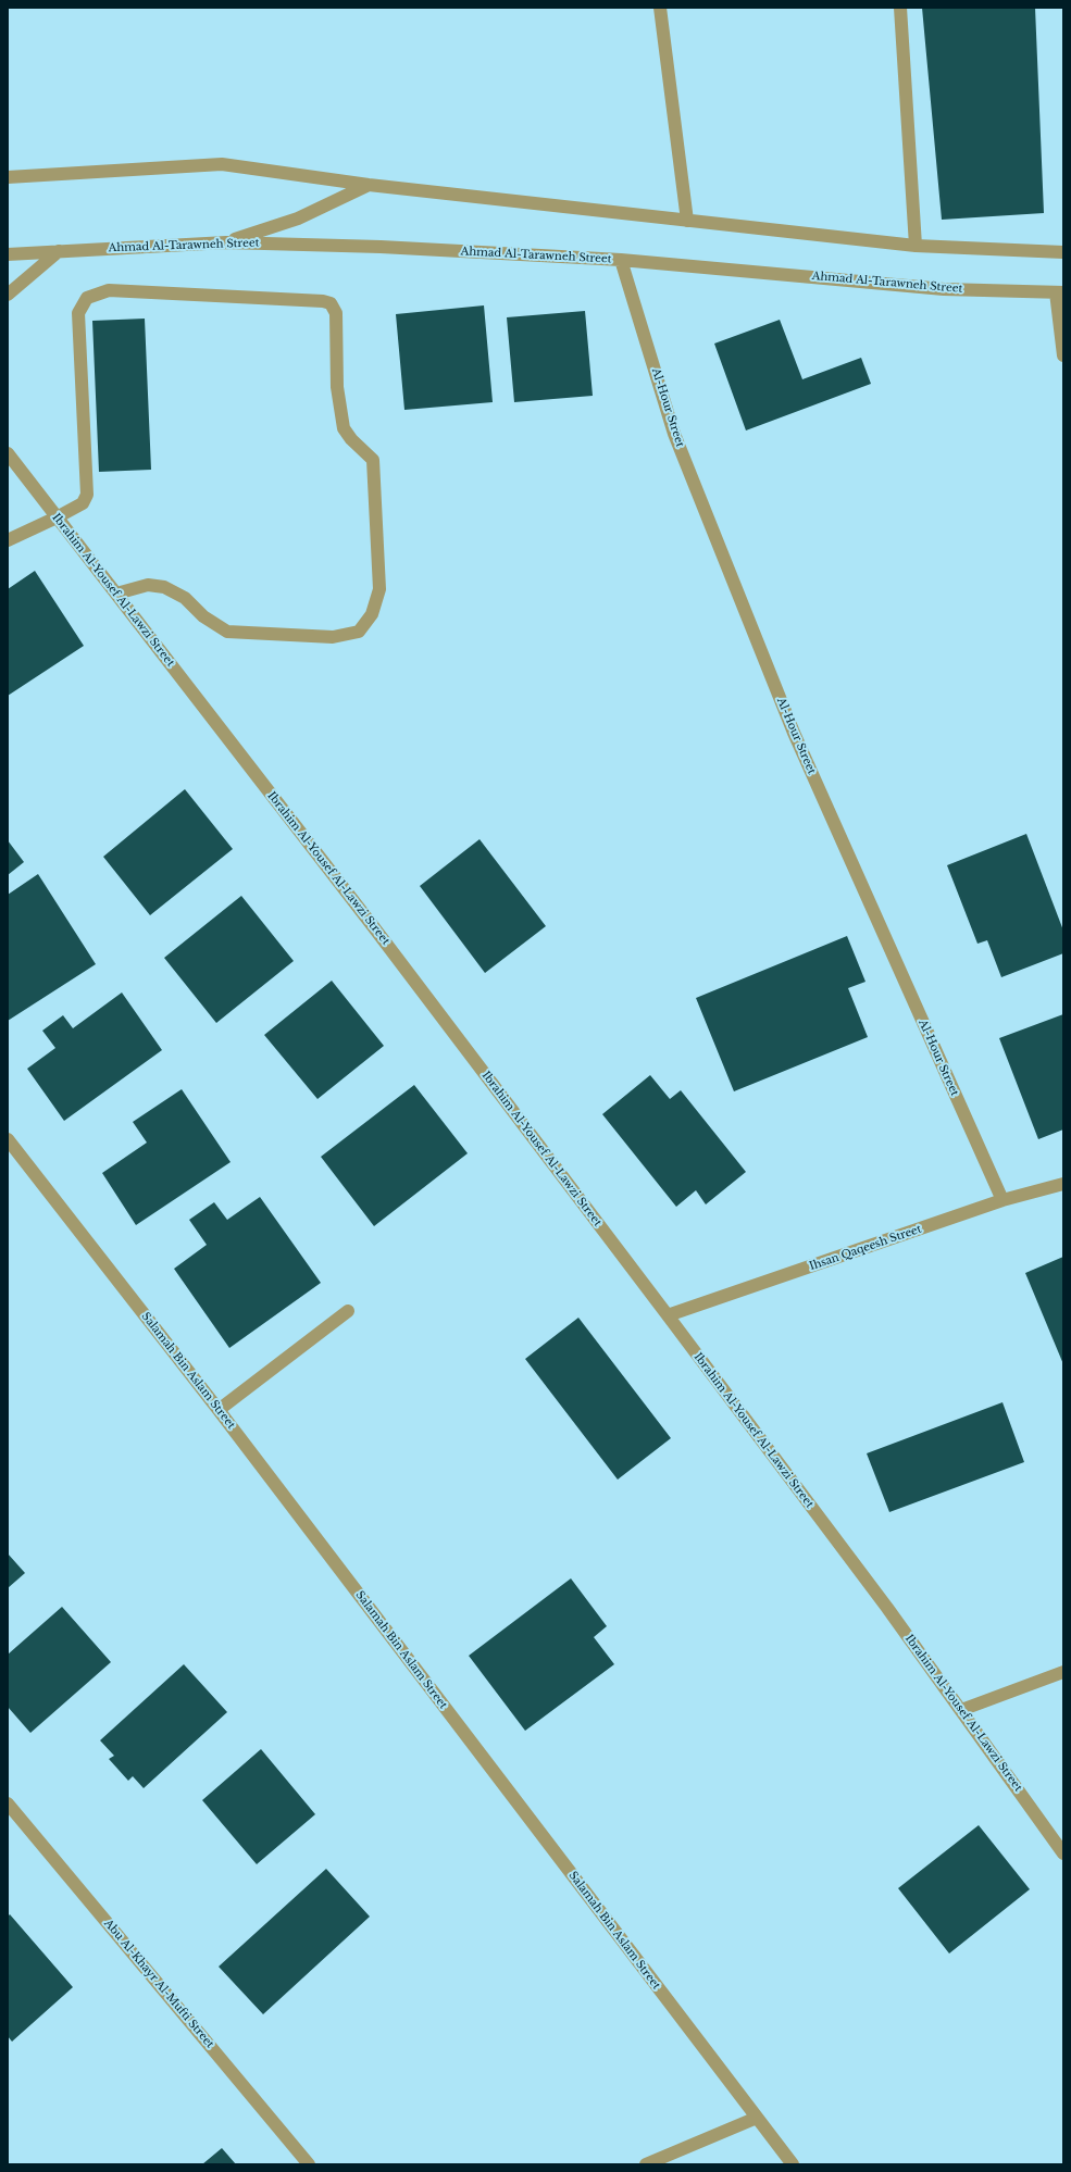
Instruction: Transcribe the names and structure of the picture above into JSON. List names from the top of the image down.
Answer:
{
  "streets": {
    "street": [
      "Ahmad Al-Tarawneh Street",
      "Al-Hour Street",
      "Ibrahim Al-Yousef Al-Lawzi Street",
      "Ihsan Qaqeesh Street",
      "Salamah Bin Aslam Street",
      "Abu Al-Khayr Al-Mufti Street"
    ]
  },
  "crossings": [
    ["Ahmad Al-Tarawneh Street", "Al-Hour Street"],
    ["Al-Hour Street", "Ihsan Qaqeesh Street"],
    ["Ibrahim Al-Yousef Al-Lawzi Street", "Ihsan Qaqeesh Street"]
  ]
}
